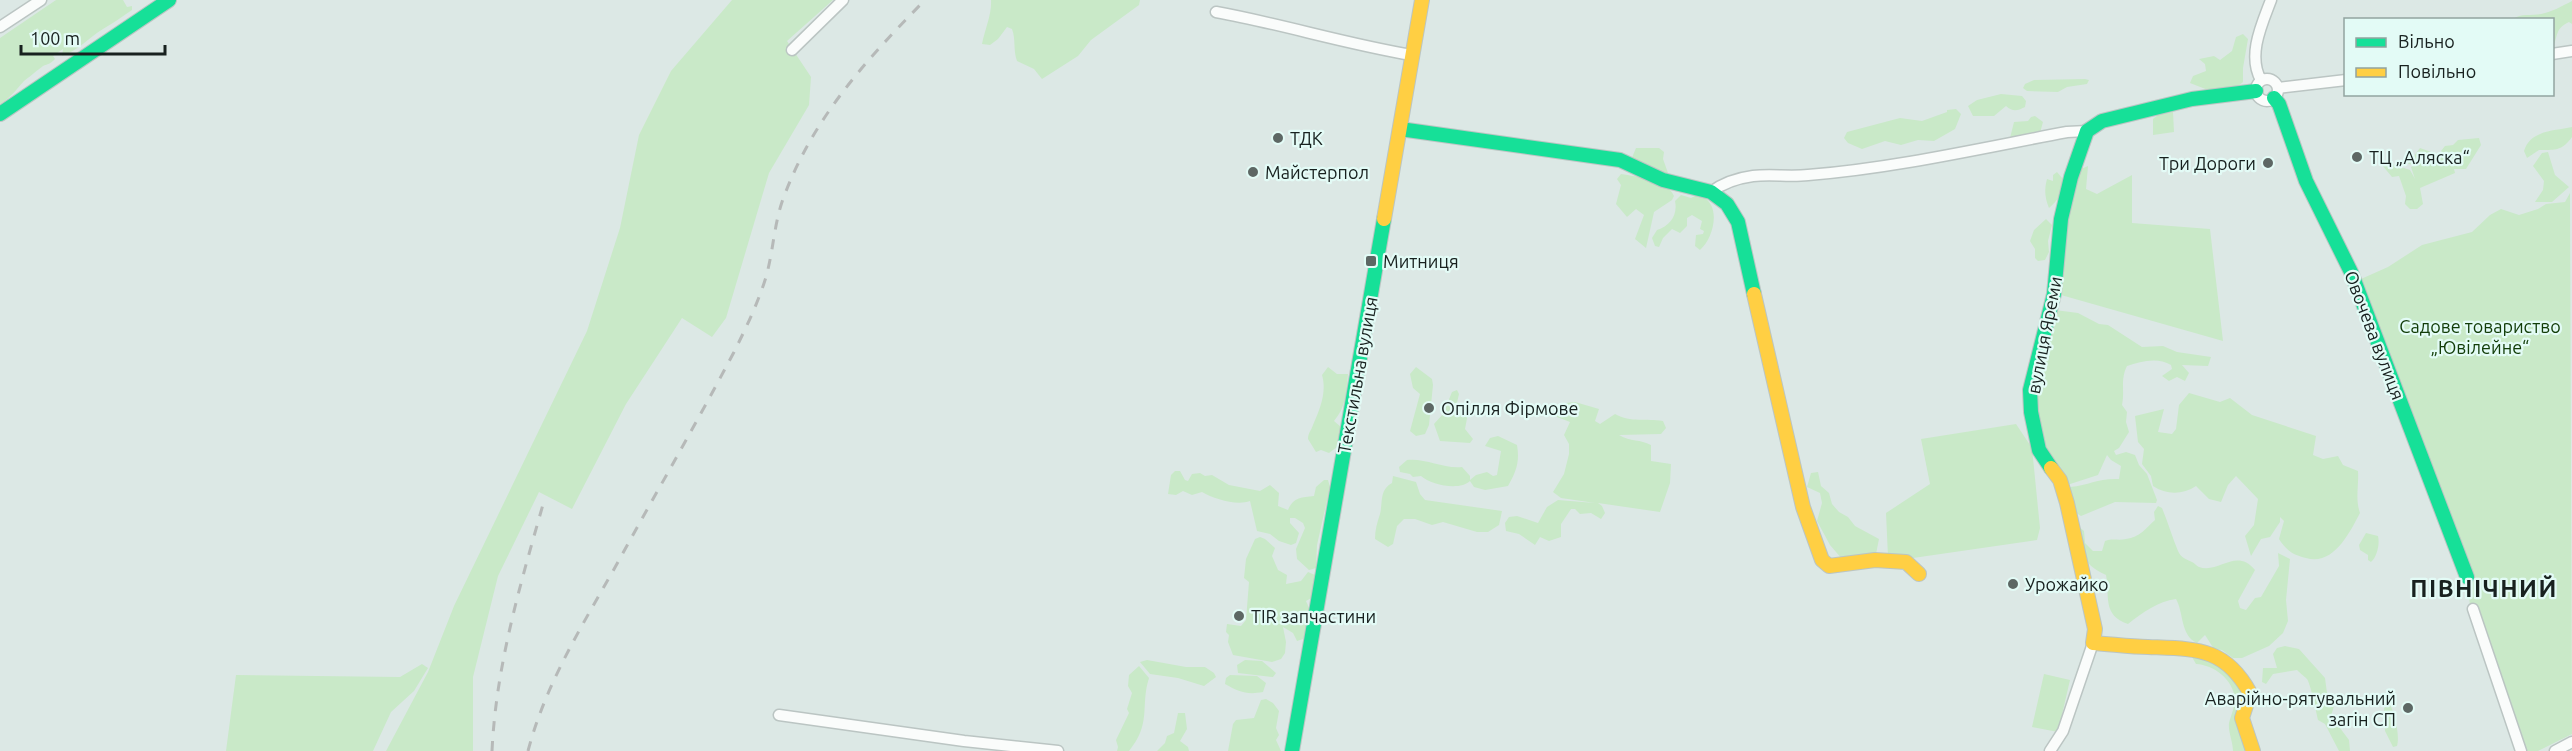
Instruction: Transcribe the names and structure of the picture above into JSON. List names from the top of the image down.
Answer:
{
  "streets": {
    "street": ["вулиця Яреми", "Овочева вулиця", "Текстильна вулиця"]
  },
  "districts": ["ПІВНІЧНИЙ"],
  "parks": ["Садове товариство „Ювілейне“"],
  "places": {
    "other": [
      "ТДК",
      "ТЦ „Аляска“",
      "Три Дороги",
      "Майстерпол",
      "Опілля Фірмове",
      "Урожайко",
      "TIR запчастини",
      "Аварійно-рятувальний загін СП"
    ],
    "transit": ["Митниця"]
  },
  "legend": ["Вільно", "Повільно"],
  "scale_bar": "100 m"
}
